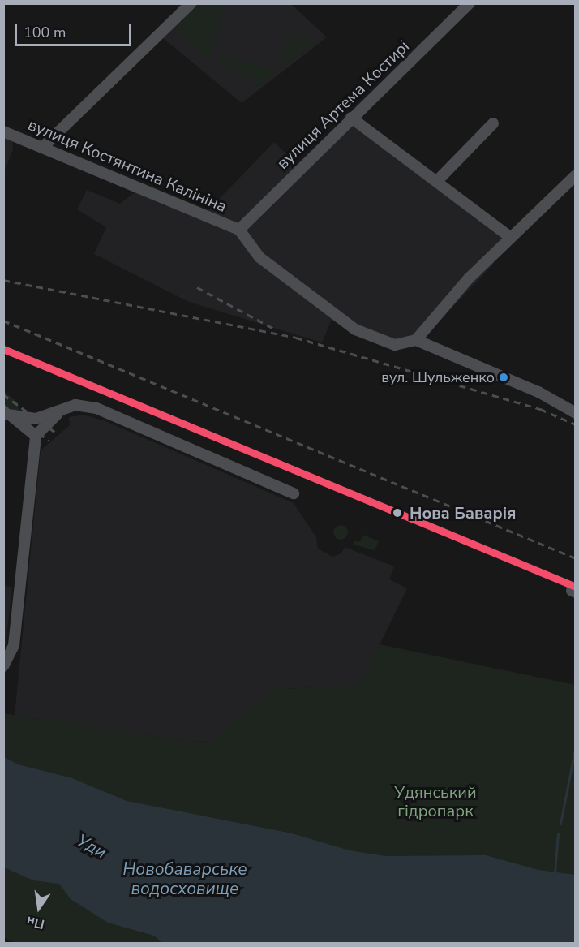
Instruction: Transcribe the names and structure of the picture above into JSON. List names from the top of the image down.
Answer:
{
  "streets": {
    "street": ["вулиця Артема Костирі", "вулиця Костянтина Калініна"]
  },
  "crossings": [
    ["вулиця Артема Костирі", "вулиця Костянтина Калініна"]
  ],
  "water": ["Уди", "Новобаварське водосховище"],
  "parks": ["Удянський гідропарк"],
  "places": ["вул. Шульженко", "Нова Баварія"],
  "scale_bar": "100 m",
  "north": "bottom"
}
